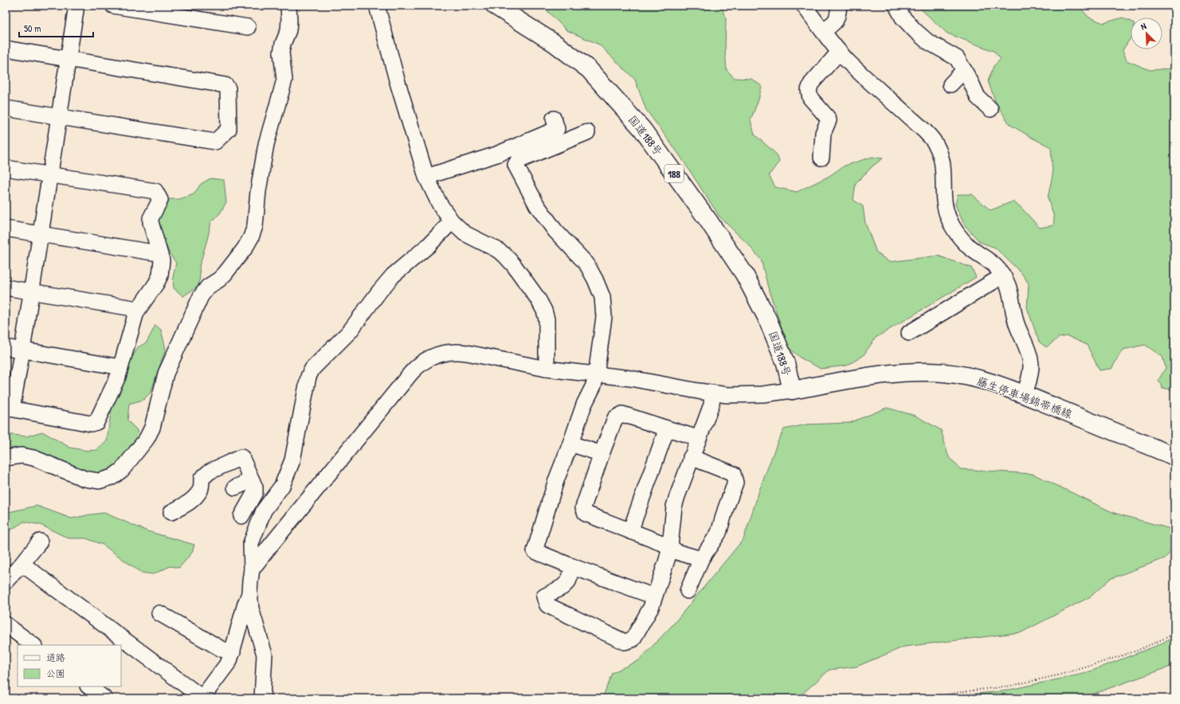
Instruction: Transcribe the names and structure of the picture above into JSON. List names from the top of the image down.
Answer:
{
  "streets": {
    "main road": ["国道188号", "188", "藤生停車場錦帯橋線"]
  },
  "crossings": [
    ["国道188号", "藤生停車場錦帯橋線"]
  ],
  "legend": ["道路", "公園"],
  "scale_bar": "50 m",
  "north": "top left"
}
